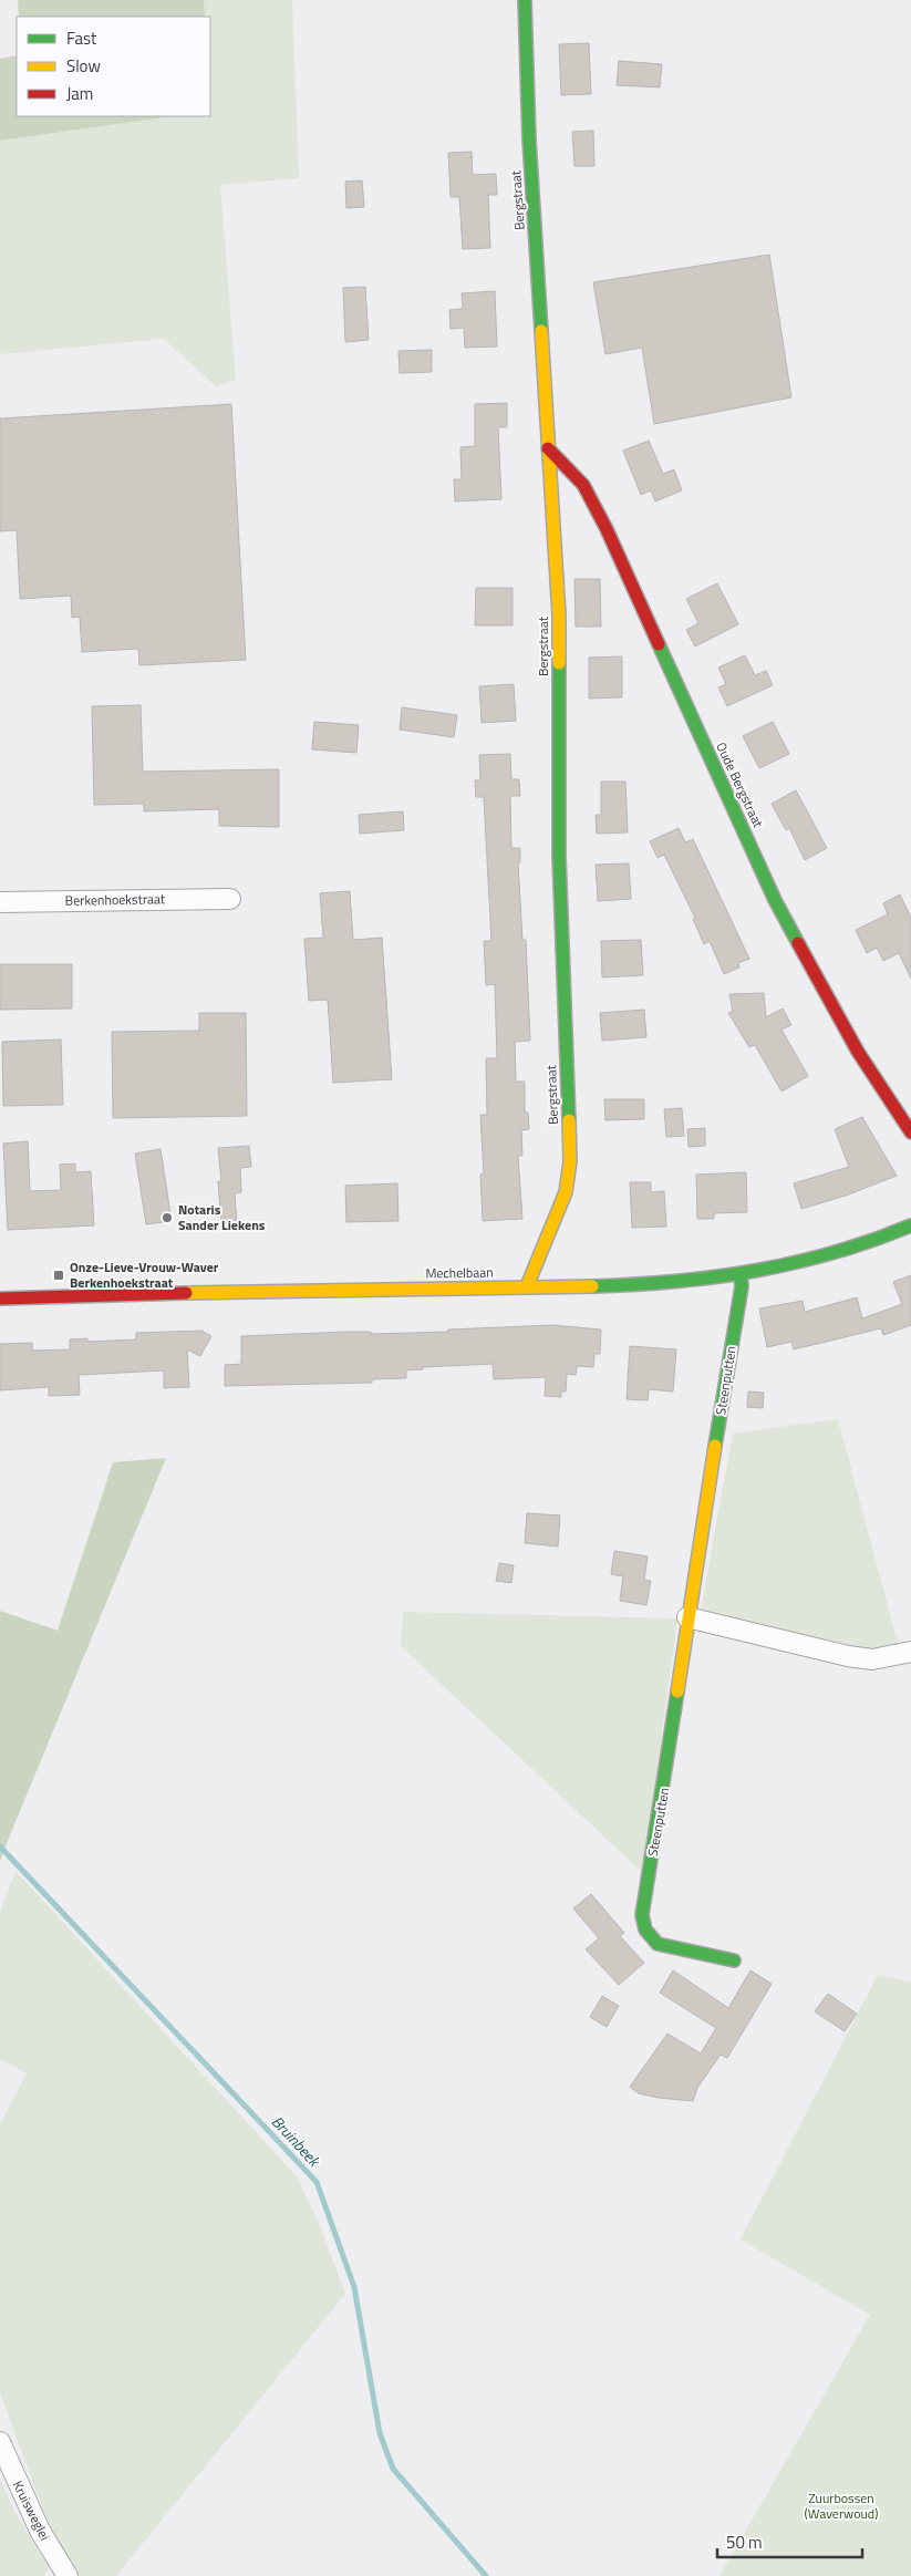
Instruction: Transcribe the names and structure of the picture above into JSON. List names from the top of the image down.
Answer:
{
  "streets": {
    "street": [
      "Bergstraat",
      "Oude Bergstraat",
      "Berkenhoekstraat",
      "Mechelbaan",
      "Steenputten",
      "Kruisweglei"
    ]
  },
  "crossings": [
    ["Bergstraat", "Oude Bergstraat"],
    ["Bergstraat", "Mechelbaan"],
    ["Mechelbaan", "Steenputten"]
  ],
  "water": ["Bruinbeek"],
  "parks": ["Zuurbossen (Waverwoud)"],
  "places": {
    "other": ["Notaris Sander Liekens"],
    "transit": ["Onze-Lieve-Vrouw-Waver Berkenhoekstraat"]
  },
  "legend": ["Fast", "Slow", "Jam"],
  "scale_bar": "50 m"
}
